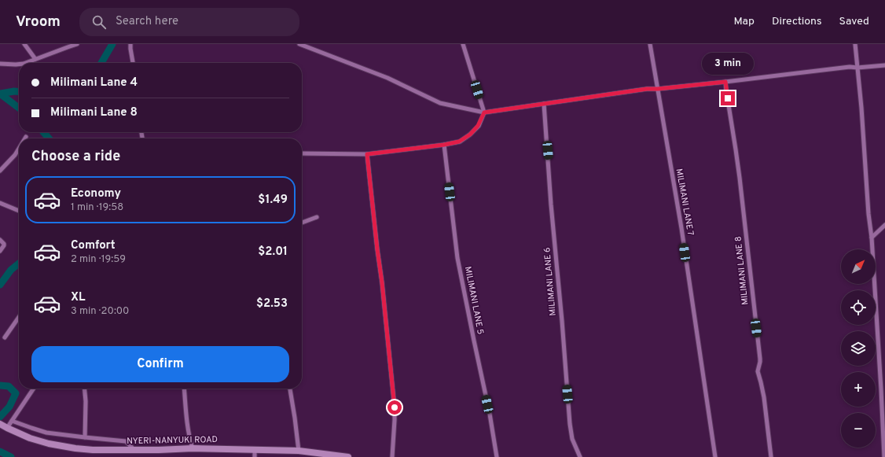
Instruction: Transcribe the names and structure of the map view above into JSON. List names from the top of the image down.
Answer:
{
  "streets": {
    "highway": ["NYERI-NANYUKI ROAD"],
    "street": [
      "MILIMANI LANE 7",
      "MILIMANI LANE 8",
      "MILIMANI LANE 6",
      "MILIMANI LANE 5"
    ]
  },
  "north": "top right",
  "page": {
    "header": "Vroom",
    "search": "Search here",
    "nav": ["Map", "Directions", "Saved"],
    "bubble": "3 min",
    "banner": ["Milimani Lane 4", "Milimani Lane 8"],
    "heading": "Choose a ride",
    "list": [
      {
        "name": "Economy",
        "note": "1 min · 19:58",
        "value": "$1.49"
      },
      {
        "name": "Comfort",
        "note": "2 min · 19:59",
        "value": "$2.01"
      },
      {
        "name": "XL",
        "note": "3 min · 20:00",
        "value": "$2.53"
      }
    ],
    "map_buttons": ["+", "−"],
    "buttons": "Confirm"
  }
}
